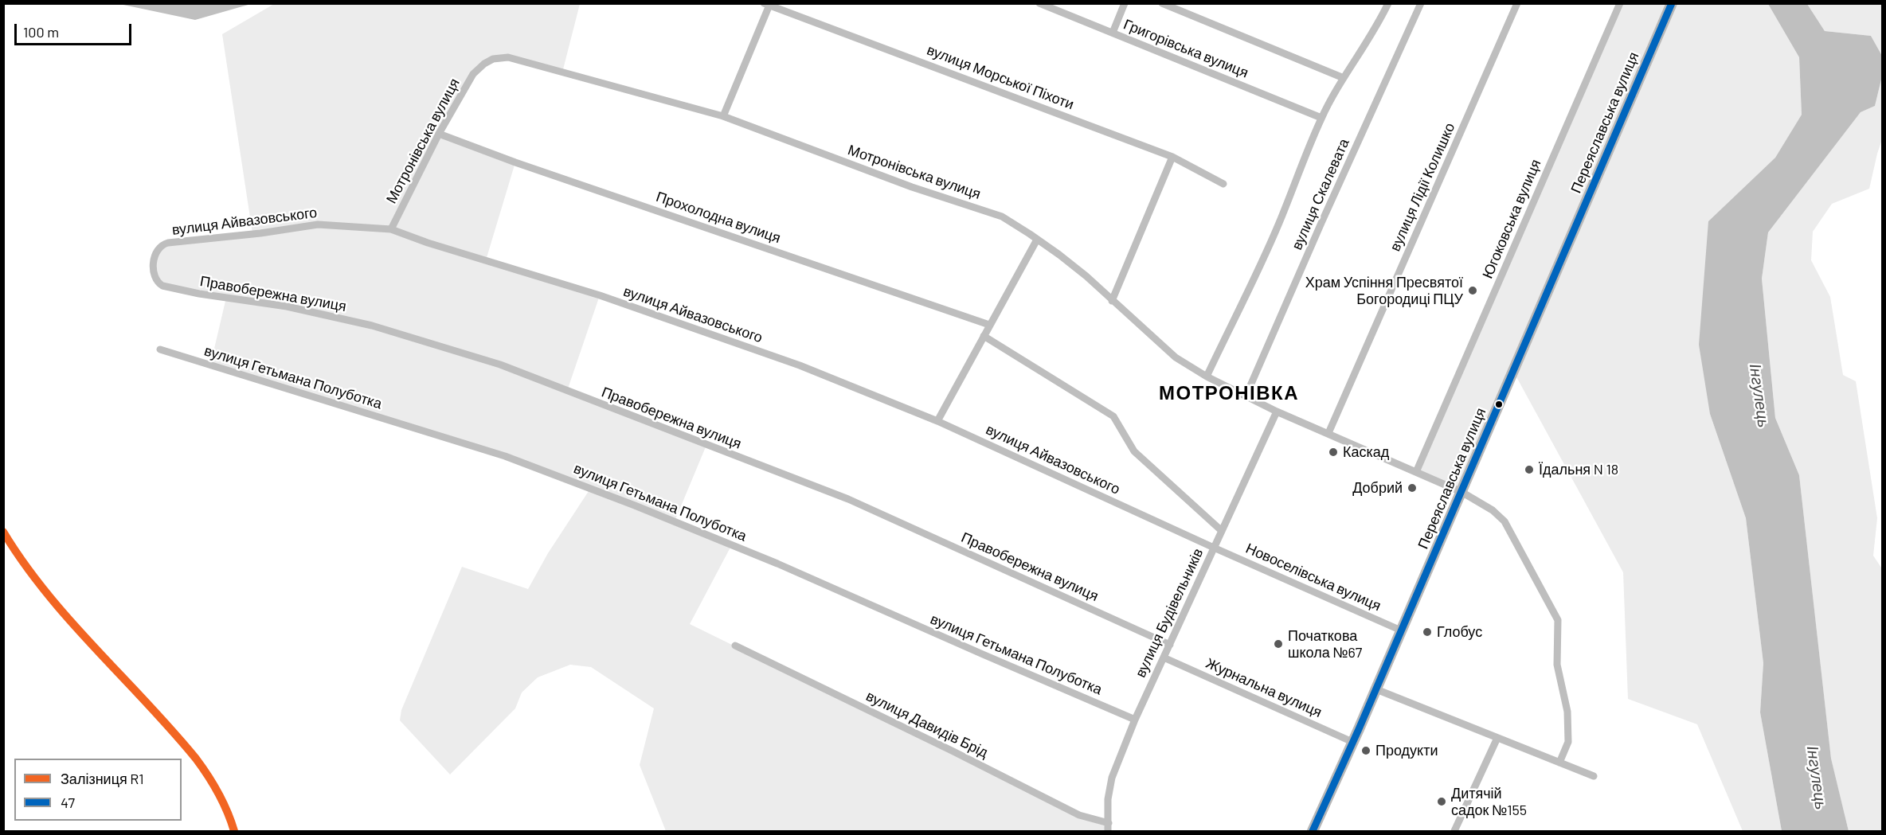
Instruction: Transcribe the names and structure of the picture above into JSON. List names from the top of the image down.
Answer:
{
  "streets": {
    "street": [
      "Григорівська вулиця",
      "вулиця Морської Піхоти",
      "Переяславська вулиця",
      "Мотронівська вулиця",
      "вулиця Лідії Колишко",
      "вулиця Скалевата",
      "Прохолодна вулиця",
      "Югоковська вулиця",
      "вулиця Айвазовського",
      "Правобережна вулиця",
      "вулиця Гетьмана Полуботка",
      "Новоселівська вулиця",
      "вулиця Будівельників",
      "Журнальна вулиця",
      "вулиця Давидів Брід"
    ]
  },
  "crossings": [
    ["Переяславська вулиця", "Мотронівська вулиця"],
    ["Переяславська вулиця", "Новоселівська вулиця"],
    ["Переяславська вулиця", "Журнальна вулиця"],
    ["Мотронівська вулиця", "вулиця Лідії Колишко"],
    ["Мотронівська вулиця", "вулиця Скалевата"],
    ["Мотронівська вулиця", "Прохолодна вулиця"],
    ["Мотронівська вулиця", "Югоковська вулиця"],
    ["Мотронівська вулиця", "вулиця Айвазовського"],
    ["Мотронівська вулиця", "вулиця Будівельників"],
    ["вулиця Айвазовського", "Правобережна вулиця"],
    ["вулиця Айвазовського", "Новоселівська вулиця"],
    ["вулиця Айвазовського", "вулиця Будівельників"],
    ["Правобережна вулиця", "вулиця Будівельників"],
    ["вулиця Гетьмана Полуботка", "вулиця Будівельників"],
    ["Новоселівська вулиця", "вулиця Будівельників"],
    ["вулиця Будівельників", "Журнальна вулиця"],
    ["вулиця Будівельників", "вулиця Давидів Брід"]
  ],
  "districts": ["МОТРОНІВКА"],
  "water": ["Інгулець"],
  "places": [
    "Храм Успіння Пресвятої Богородиці ПЦУ",
    "Каскад",
    "Їдальня N 18",
    "Добрий",
    "Глобус",
    "Початкова школа №67",
    "Продукти",
    "Дитячій садок №155"
  ],
  "lines": ["transit line 47", "rail line R1"],
  "legend": ["Залізниця R1", "47"],
  "scale_bar": "100 m"
}
